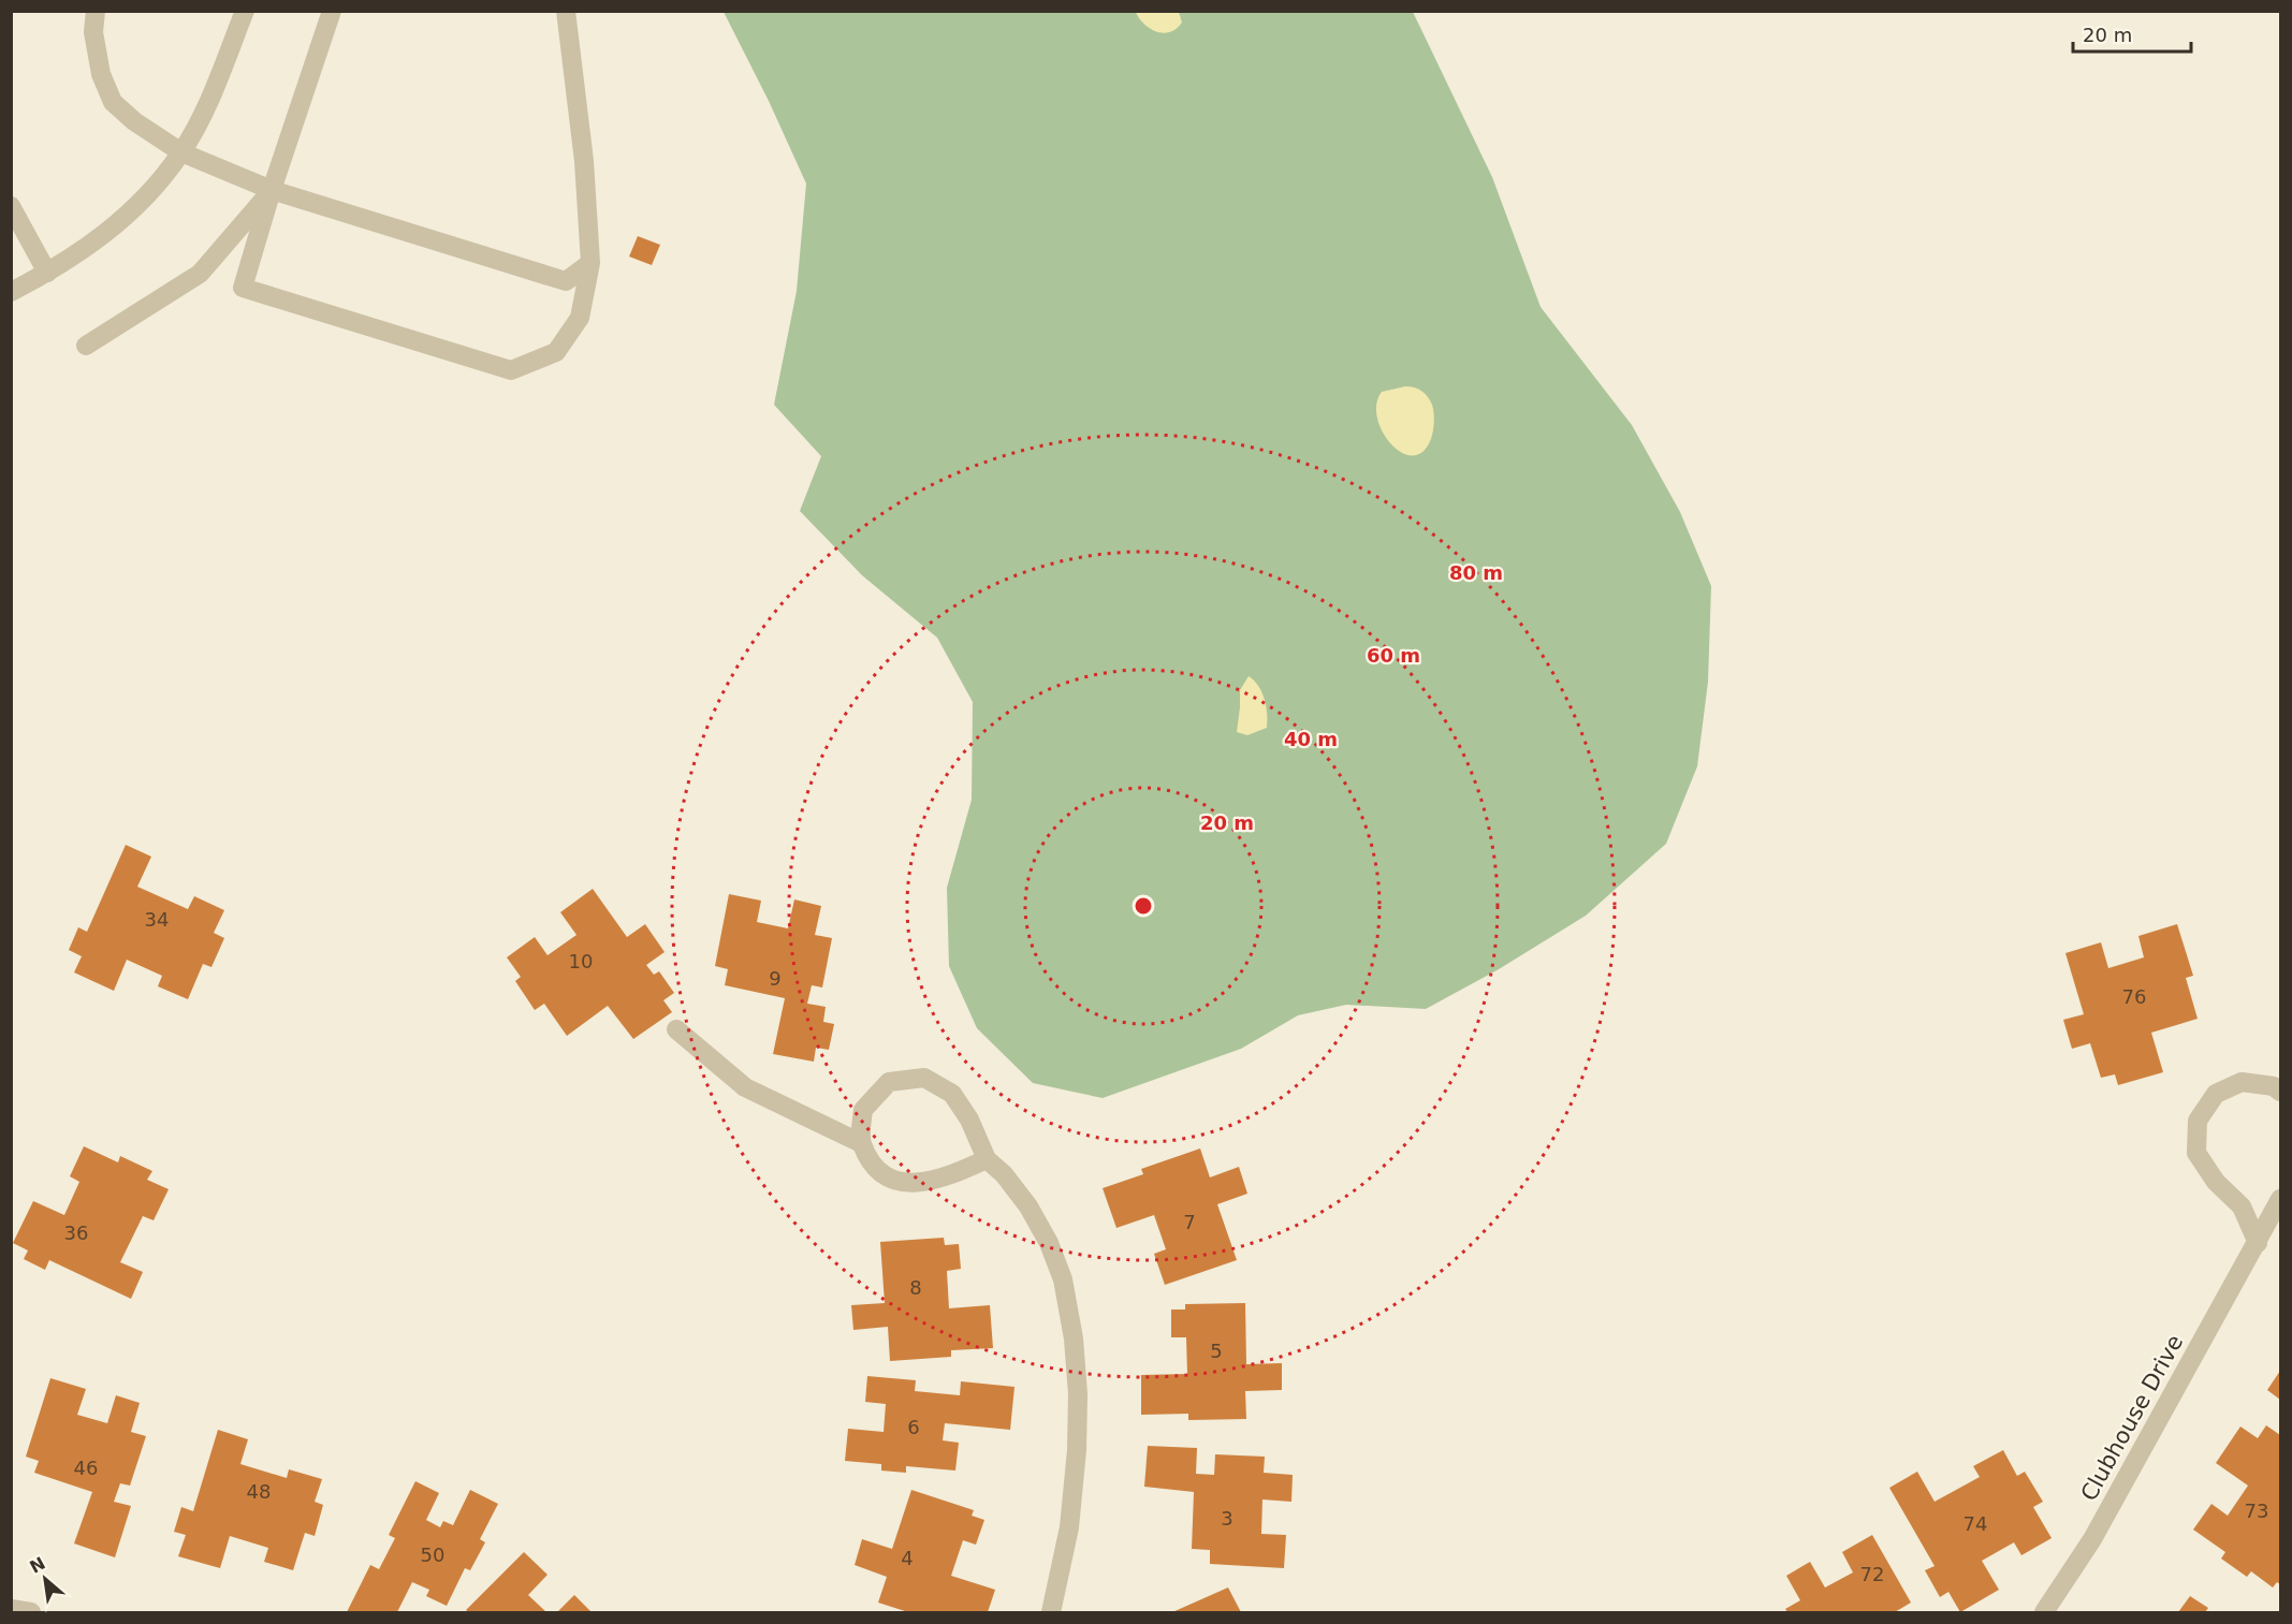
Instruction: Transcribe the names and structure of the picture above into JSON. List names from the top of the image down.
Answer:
{
  "streets": {
    "street": ["Clubhouse Drive"]
  },
  "house_numbers": [
    "34",
    "10",
    "9",
    "76",
    "7",
    "36",
    "8",
    "5",
    "6",
    "46",
    "48",
    "73",
    "3",
    "74",
    "50",
    "4",
    "72"
  ],
  "scale_bar": "20 m",
  "north": "top left",
  "rings": [
    "80 m",
    "60 m",
    "40 m",
    "20 m"
  ]
}
